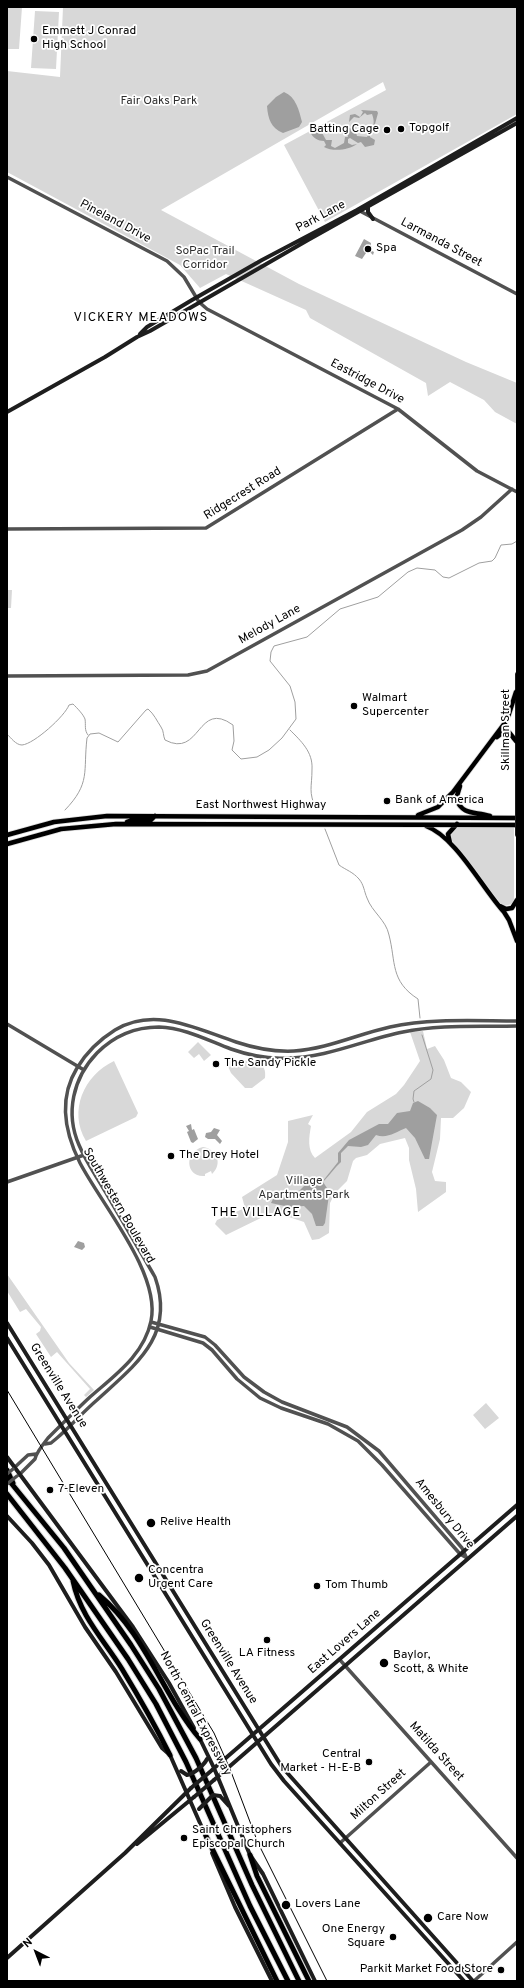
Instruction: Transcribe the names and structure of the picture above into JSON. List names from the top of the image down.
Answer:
{
  "streets": {
    "highway": ["North Central Expressway"],
    "main road": [
      "Park Lane",
      "Skillman Street",
      "East Northwest Highway",
      "Greenville Avenue",
      "East Lovers Lane"
    ],
    "street": [
      "Pineland Drive",
      "Larmanda Street",
      "Eastridge Drive",
      "Ridgecrest Road",
      "Melody Lane",
      "Southwestern Boulevard",
      "Amesbury Drive",
      "Matilda Street",
      "Milton Street"
    ]
  },
  "crossings": [
    ["Park Lane", "Pineland Drive"],
    ["Park Lane", "Larmanda Street"],
    ["Park Lane", "Eastridge Drive"],
    ["Pineland Drive", "Eastridge Drive"],
    ["Eastridge Drive", "Ridgecrest Road"],
    ["Eastridge Drive", "Melody Lane"],
    ["Southwestern Boulevard", "Greenville Avenue"],
    ["Southwestern Boulevard", "Amesbury Drive"],
    ["Southwestern Boulevard", "North Central Expressway"],
    ["Greenville Avenue", "East Lovers Lane"],
    ["Greenville Avenue", "Milton Street"],
    ["Amesbury Drive", "East Lovers Lane"],
    ["East Lovers Lane", "North Central Expressway"],
    ["East Lovers Lane", "Matilda Street"],
    ["Matilda Street", "Milton Street"]
  ],
  "districts": ["VICKERY MEADOWS", "THE VILLAGE"],
  "parks": ["Fair Oaks Park", "SoPac Trail Corridor", "Village Apartments Park"],
  "places": [
    "Emmett J Conrad High School",
    "Topgolf",
    "Batting Cage",
    "Spa",
    "Walmart Supercenter",
    "Bank of America",
    "The Sandy Pickle",
    "The Drey Hotel",
    "7-Eleven",
    "Relive Health",
    "Concentra Urgent Care",
    "Tom Thumb",
    "LA Fitness",
    "Baylor, Scott, & White",
    "Central Market - H-E-B",
    "Saint Christophers Episcopal Church",
    "Lovers Lane",
    "Care Now",
    "One Energy Square",
    "Parkit Market Food Store"
  ],
  "north": "top left"
}
